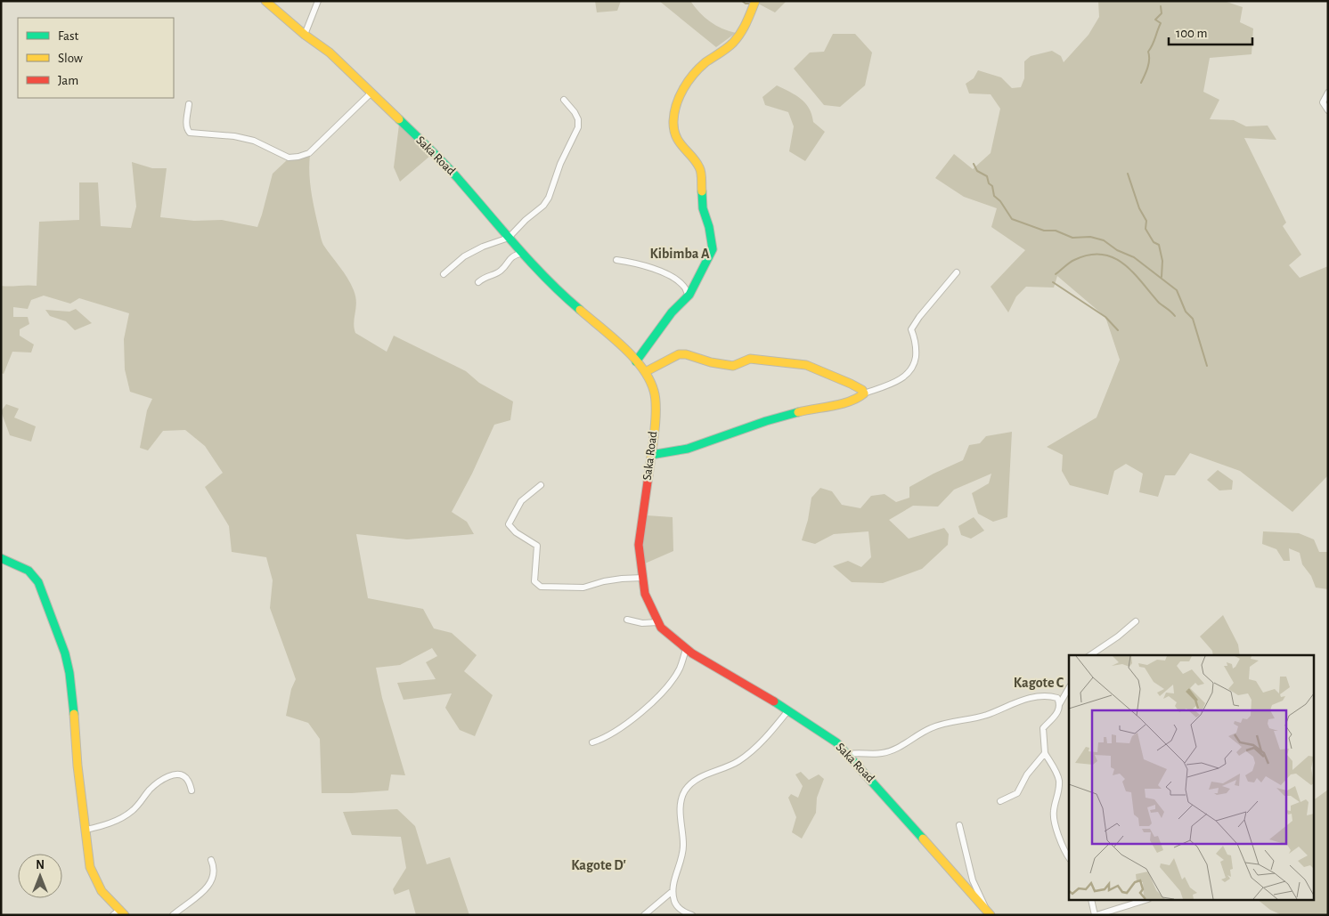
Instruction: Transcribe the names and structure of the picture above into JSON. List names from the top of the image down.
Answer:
{
  "streets": {
    "street": ["Saka Road"]
  },
  "districts": ["Kibimba A", "Kagote C", "Kagote D'"],
  "legend": ["Fast", "Slow", "Jam"],
  "scale_bar": "100 m",
  "north": "top"
}
